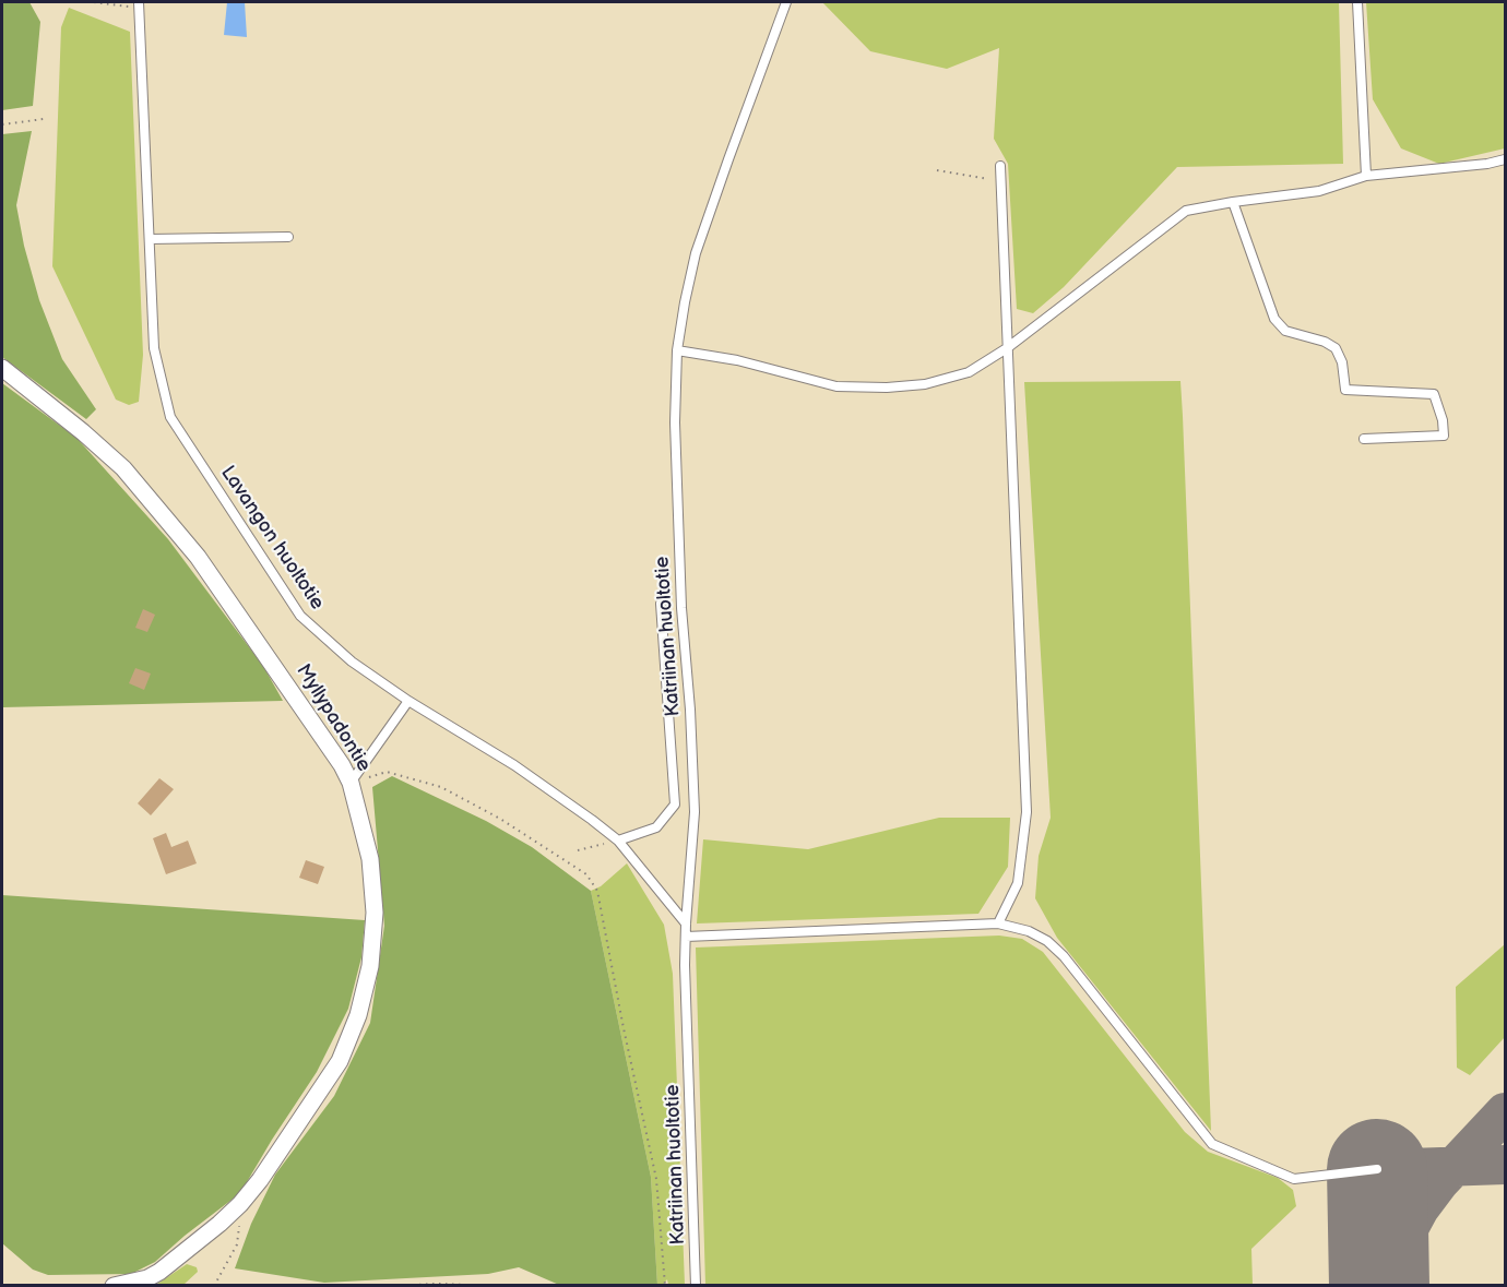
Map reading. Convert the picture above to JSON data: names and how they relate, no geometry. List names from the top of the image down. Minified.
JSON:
{"streets":{"street":["Myllypadontie"],"lane":["Lavangon huoltotie","Katriinan huoltotie"]},"crossings":[["Lavangon huoltotie","Katriinan huoltotie"]]}
